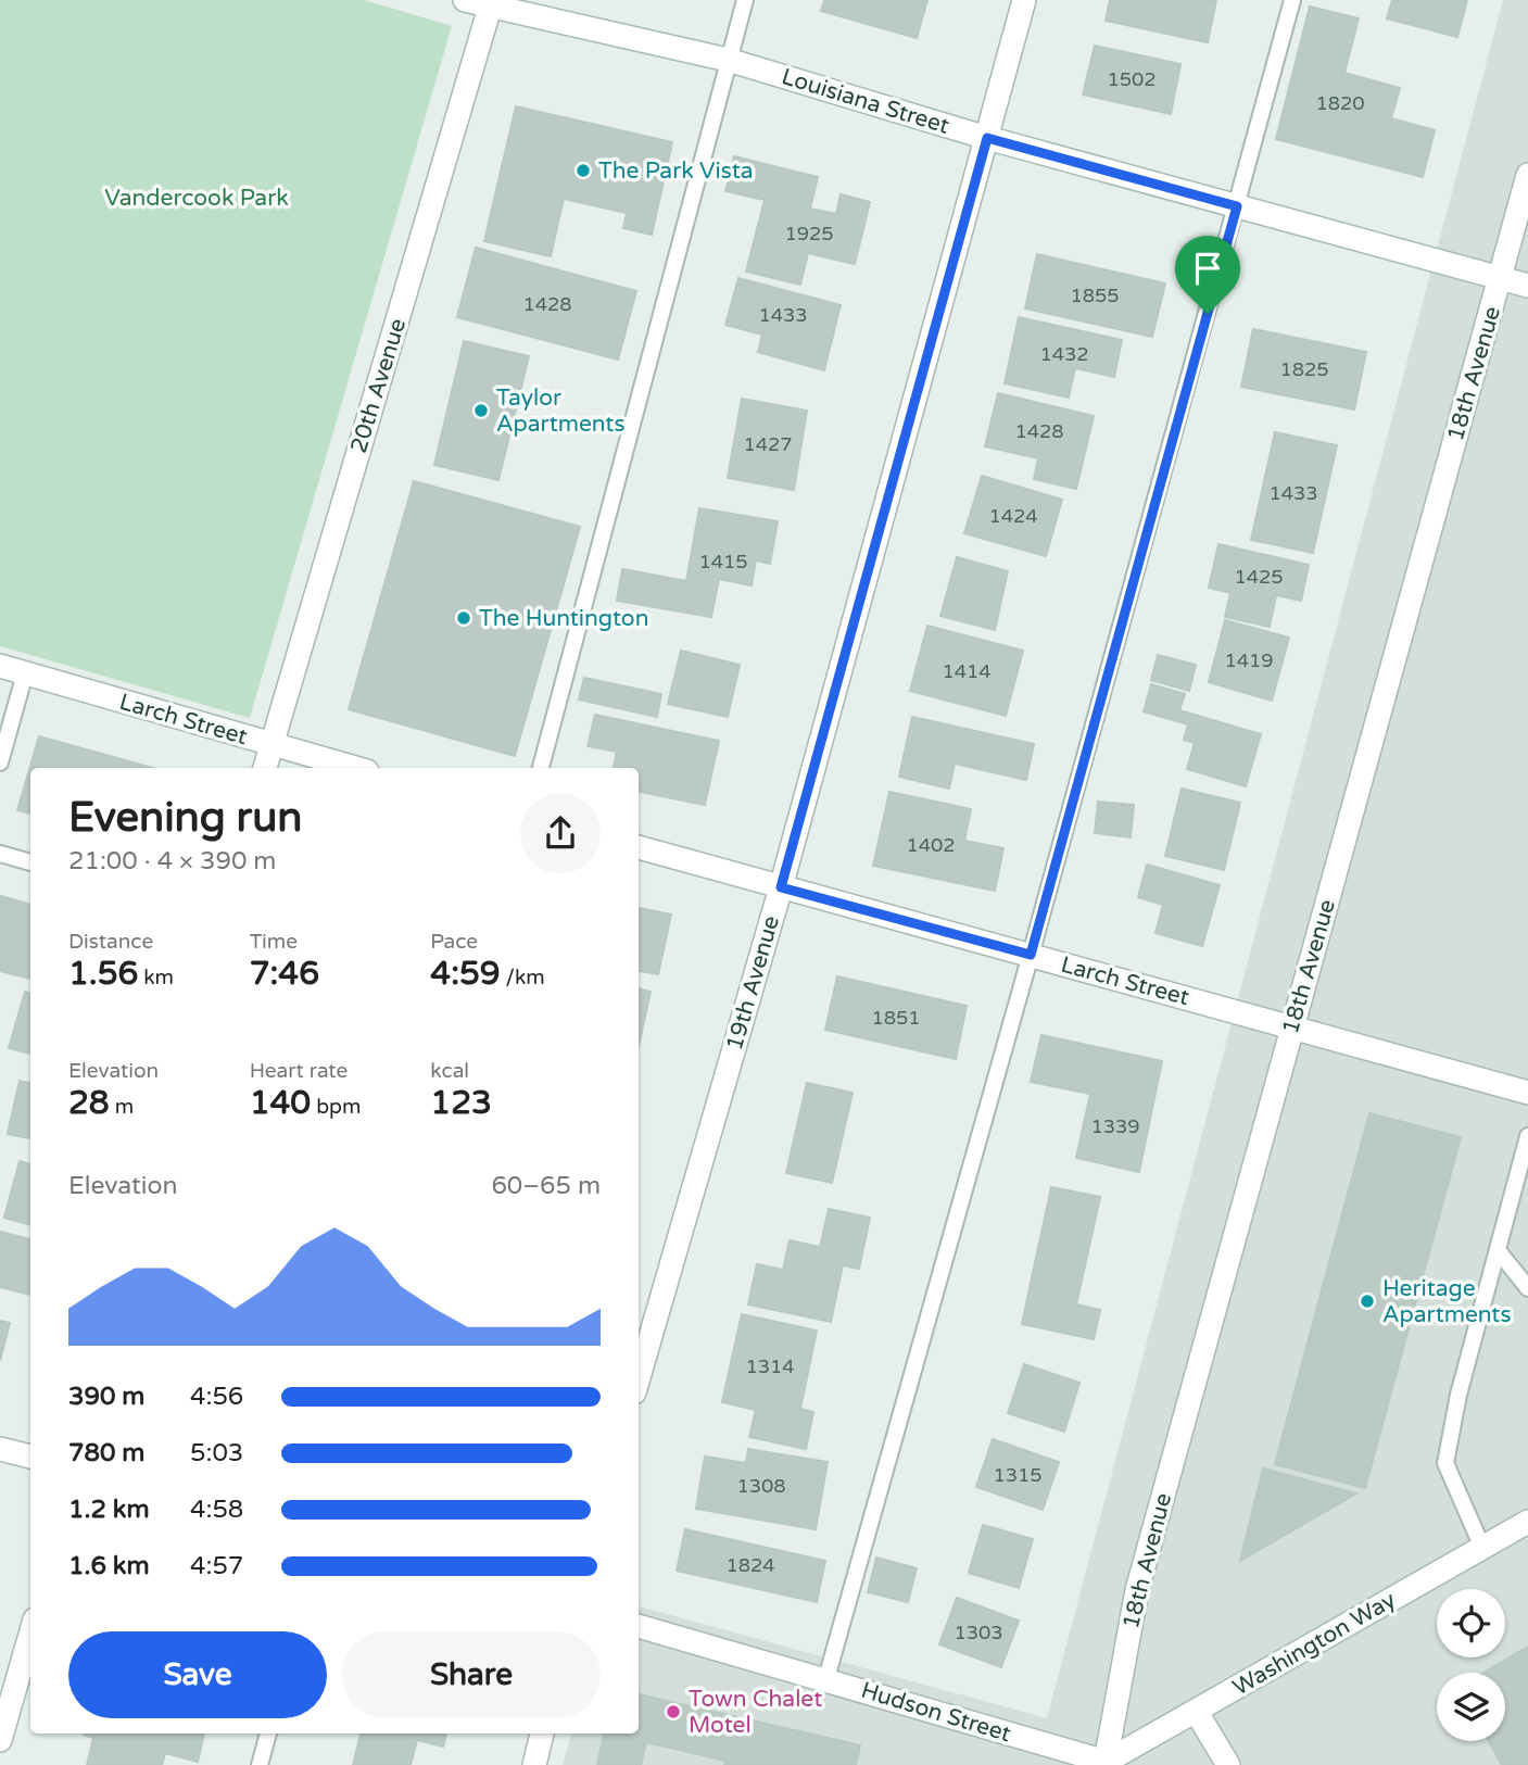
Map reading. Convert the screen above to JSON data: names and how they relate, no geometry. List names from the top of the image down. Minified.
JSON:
{"streets":{"street":["Louisiana Street","18th Avenue","20th Avenue","Larch Street","19th Avenue","Washington Way","Hudson Street"]},"crossings":[["Louisiana Street","18th Avenue"],["Louisiana Street","20th Avenue"],["Louisiana Street","19th Avenue"],["18th Avenue","Larch Street"],["18th Avenue","Washington Way"],["18th Avenue","Hudson Street"],["20th Avenue","Larch Street"],["Larch Street","19th Avenue"],["Washington Way","Hudson Street"]],"parks":["Vandercook Park"],"places":["The Park Vista","Taylor Apartments","The Huntington","Heritage Apartments","Town Chalet Motel"],"house_numbers":["1502","1820","1925","1855","1428","1433","1432","1825","1428","1427","1433","1424","1415","1425","1419","1414","1402","1851","1339","1314","1315","1308","1824","1303"],"page":{"heading":["Evening run","21:00 · 4 × 390 m"],"stats":[["Distance","1.56 km"],["Time","7:46"],["Pace","4:59 /km"],["Elevation","28 m"],["Heart rate","140 bpm"],["kcal","123"]],"chart":["Elevation","60–65 m"],"list":[{"name":"390 m","note":"4:56"},{"name":"780 m","note":"5:03"},{"name":"1.2 km","note":"4:58"},{"name":"1.6 km","note":"4:57"}],"buttons":["Save","Share"]}}
